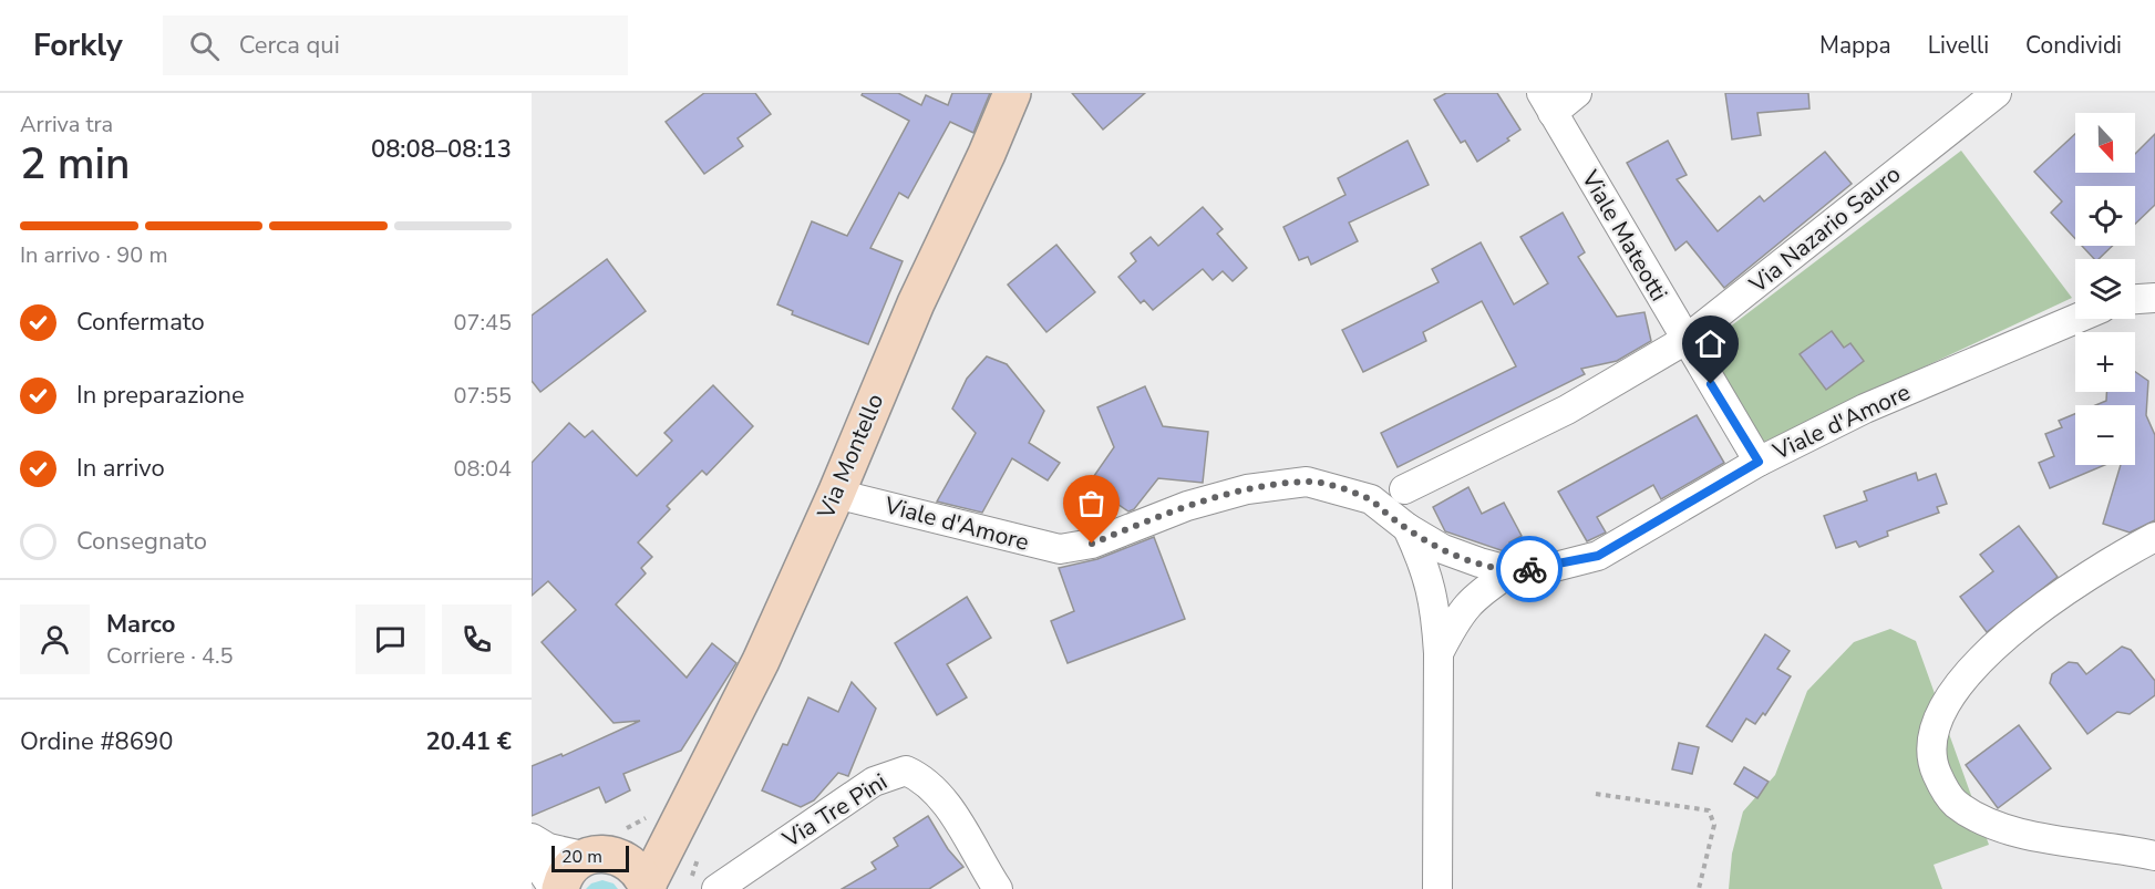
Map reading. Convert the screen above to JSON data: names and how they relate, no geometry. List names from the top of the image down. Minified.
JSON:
{"streets":{"street":["Via Nazario Sauro","Viale Mateotti","Viale d'Amore","Via Montello","Via Tre Pini"]},"crossings":[["Via Nazario Sauro","Viale Mateotti"],["Viale Mateotti","Viale d'Amore"],["Viale d'Amore","Via Montello"]],"scale_bar":"20 m","north":"bottom","page":{"header":"Forkly","search":"Cerca qui","nav":["Mappa","Livelli","Condividi"],"heading":["2 min","Arriva tra","08:08–08:13"],"panel":["Marco","Corriere · 4.5","Ordine #8690","20.41 €"],"map_buttons":["+","−"],"bar":"In arrivo · 90 m","list":[["Confermato","07:45"],["In preparazione","07:55"],["In arrivo","08:04"],"Consegnato"],"scale":"20 m"}}
